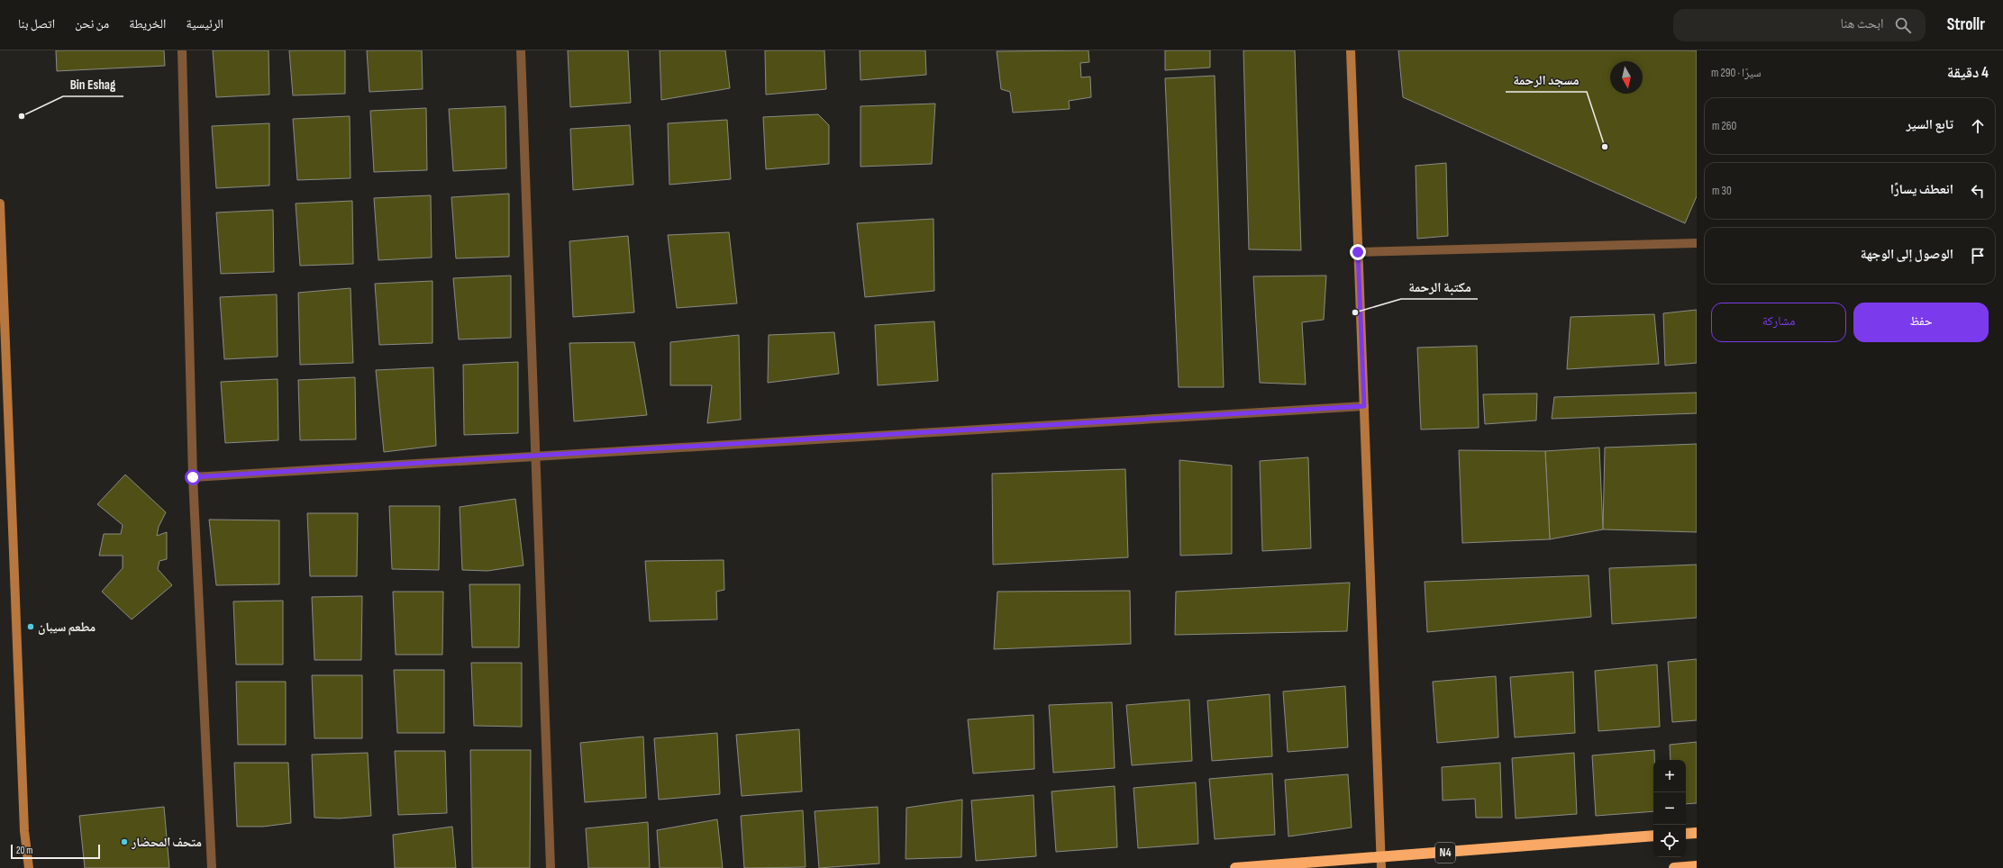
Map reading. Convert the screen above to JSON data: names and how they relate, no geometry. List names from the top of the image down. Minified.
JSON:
{"streets":{"highway":["N4"]},"places":["Bin Eshag","مسجد الرحمة","مكتبة الرحمة","مطعم سيبان","متحف المحضار"],"scale_bar":"20 m","north":"bottom","page":{"header":"Strollr","search":"ابحث هنا","nav":["الرئيسية","الخريطة","من نحن","اتصل بنا"],"heading":["4 دقيقة","سيرًا · 290 m"],"list":[["تابع السير","260 m"],["انعطف يسارًا","30 m"],"الوصول إلى الوجهة"],"buttons":["حفظ","مشاركة"],"map_buttons":["+","−"],"scale":"20 m"}}
